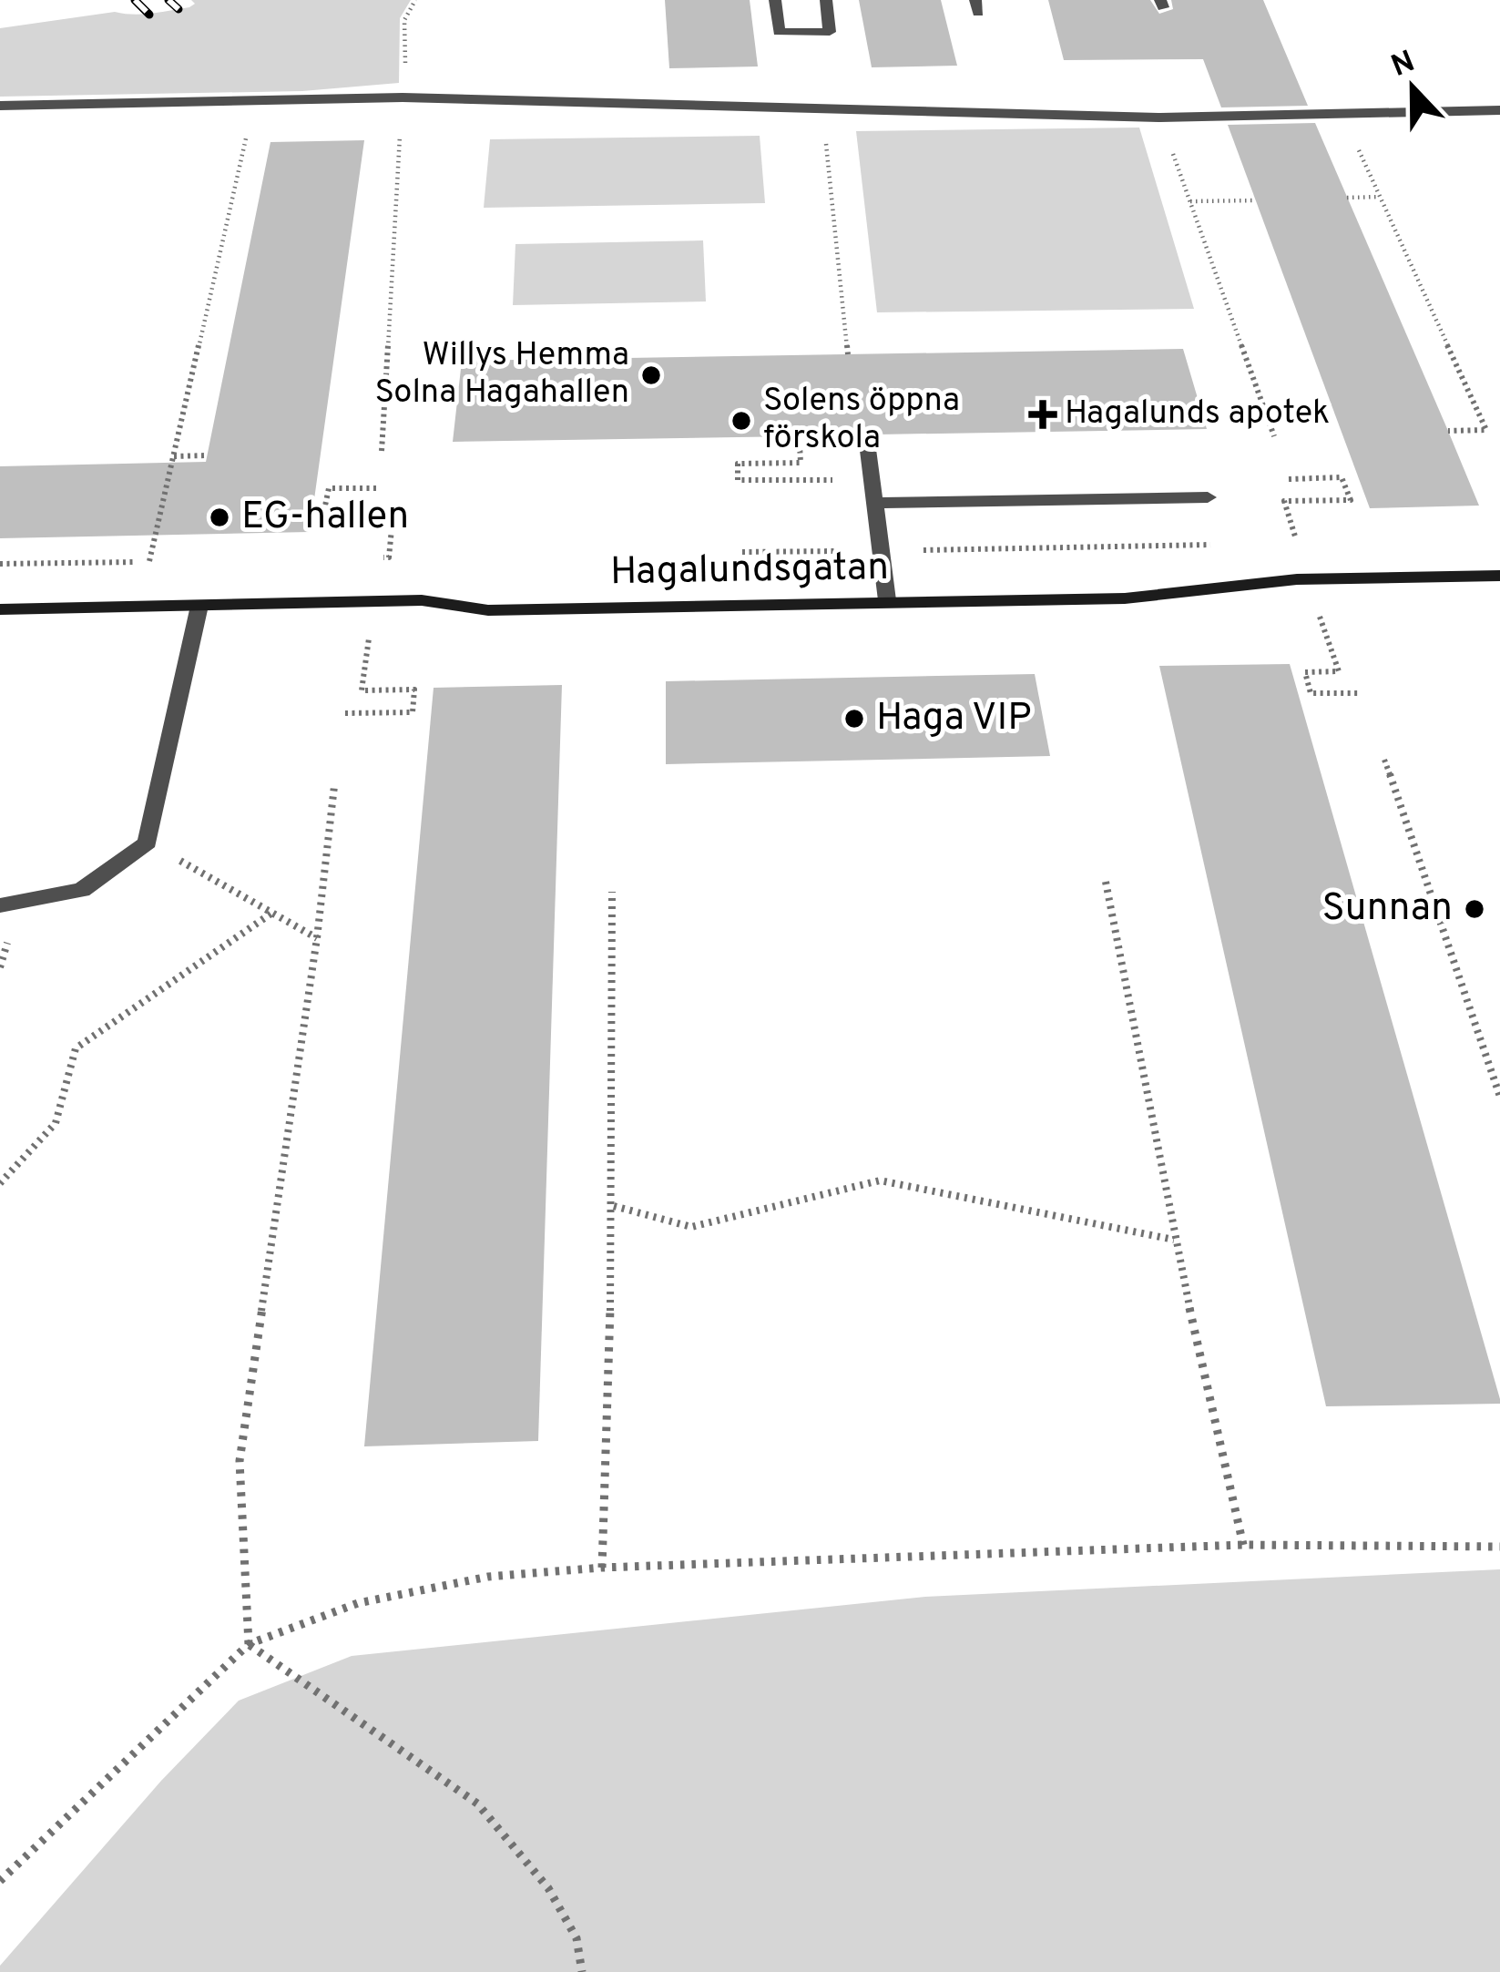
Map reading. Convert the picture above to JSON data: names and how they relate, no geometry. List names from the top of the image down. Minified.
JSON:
{"streets":{"street":["Hagalundsgatan"]},"places":{"other":["Willys Hemma Solna Hagahallen","Solens öppna förskola","EG-hallen","Haga VIP","Sunnan"],"health":["Hagalunds apotek"]},"north":"top"}
